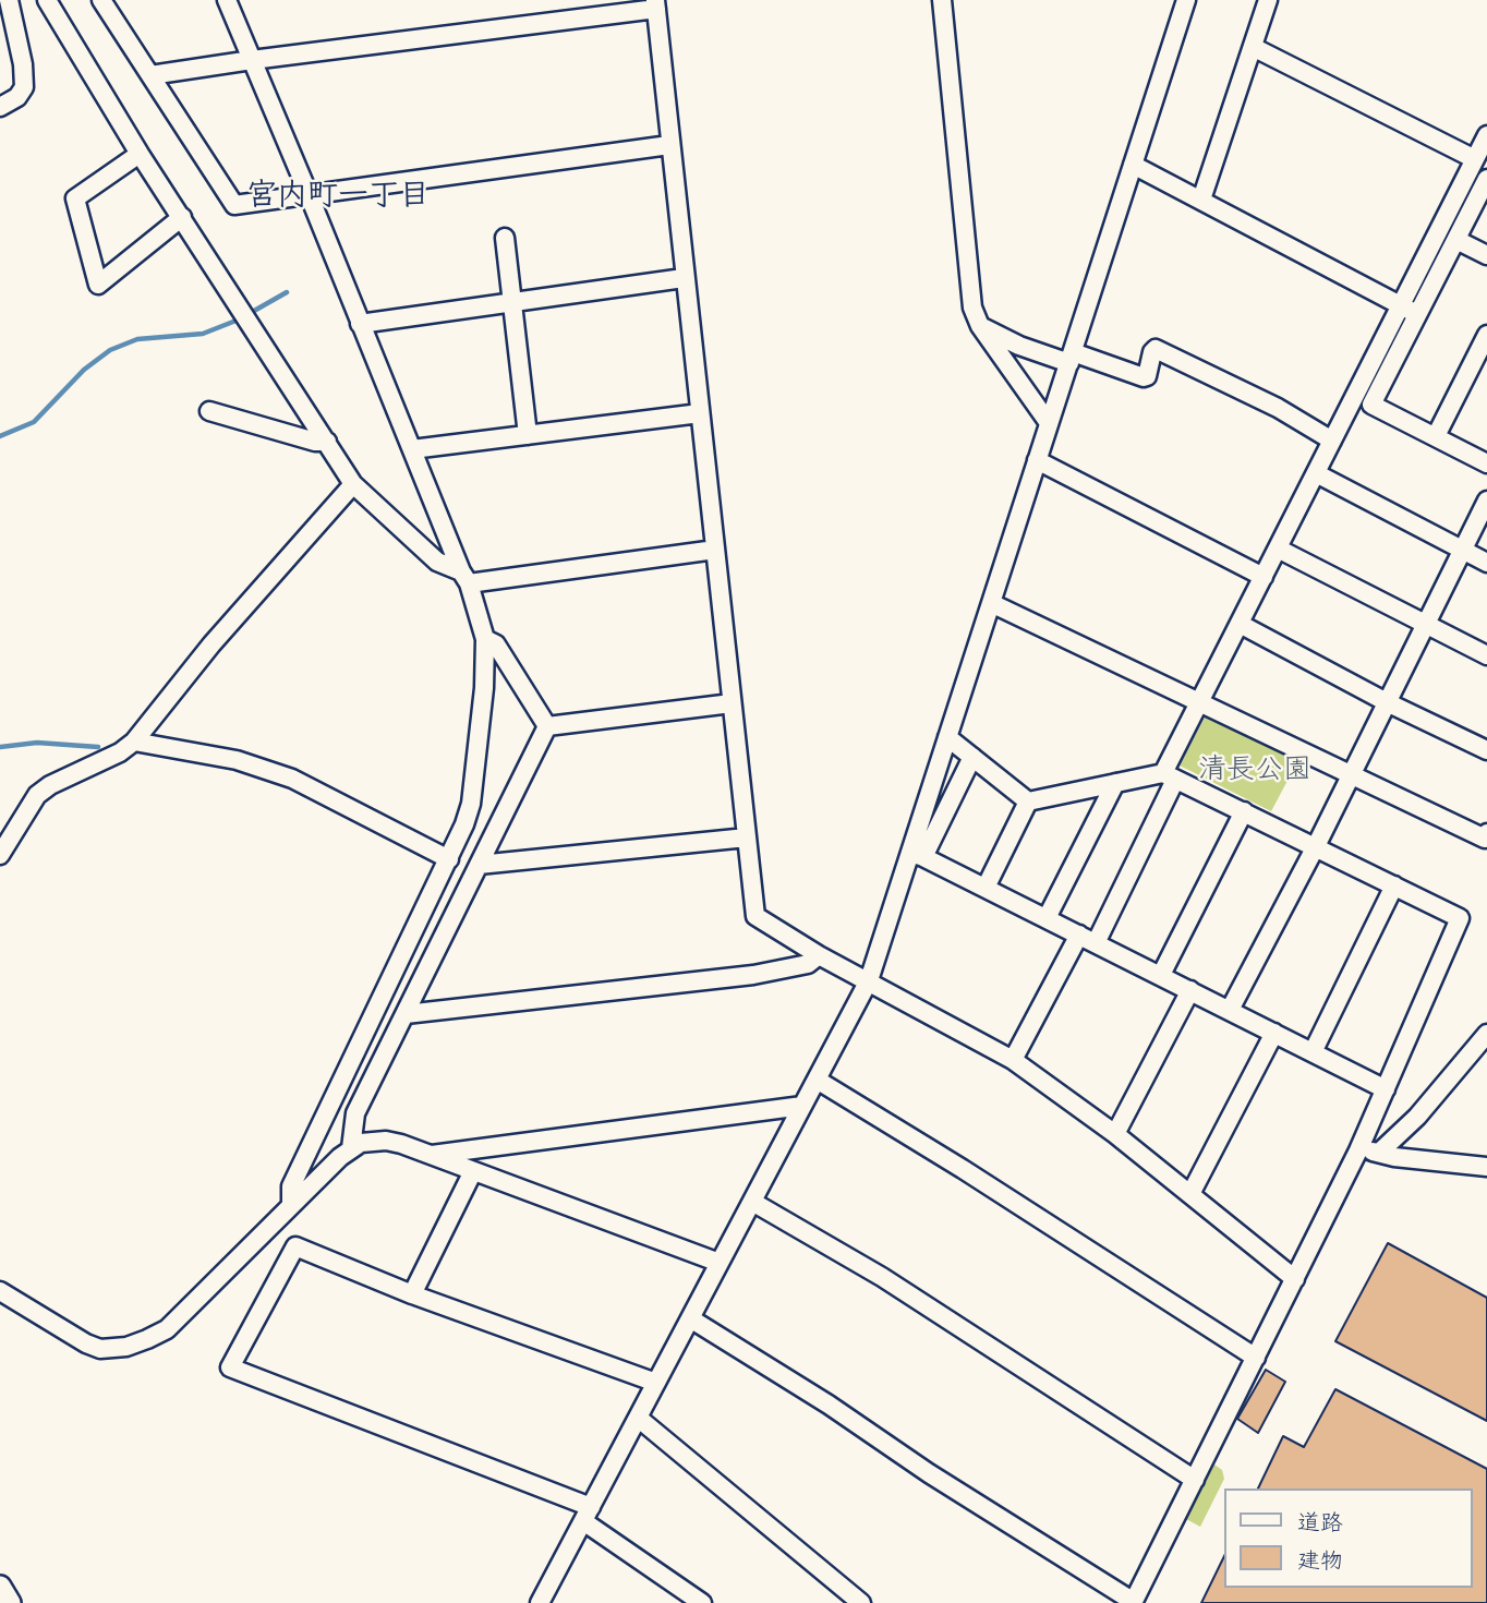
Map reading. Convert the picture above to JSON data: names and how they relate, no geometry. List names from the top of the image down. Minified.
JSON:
{"districts":["宮内町一丁目"],"parks":["清長公園"],"legend":["道路","建物"]}
